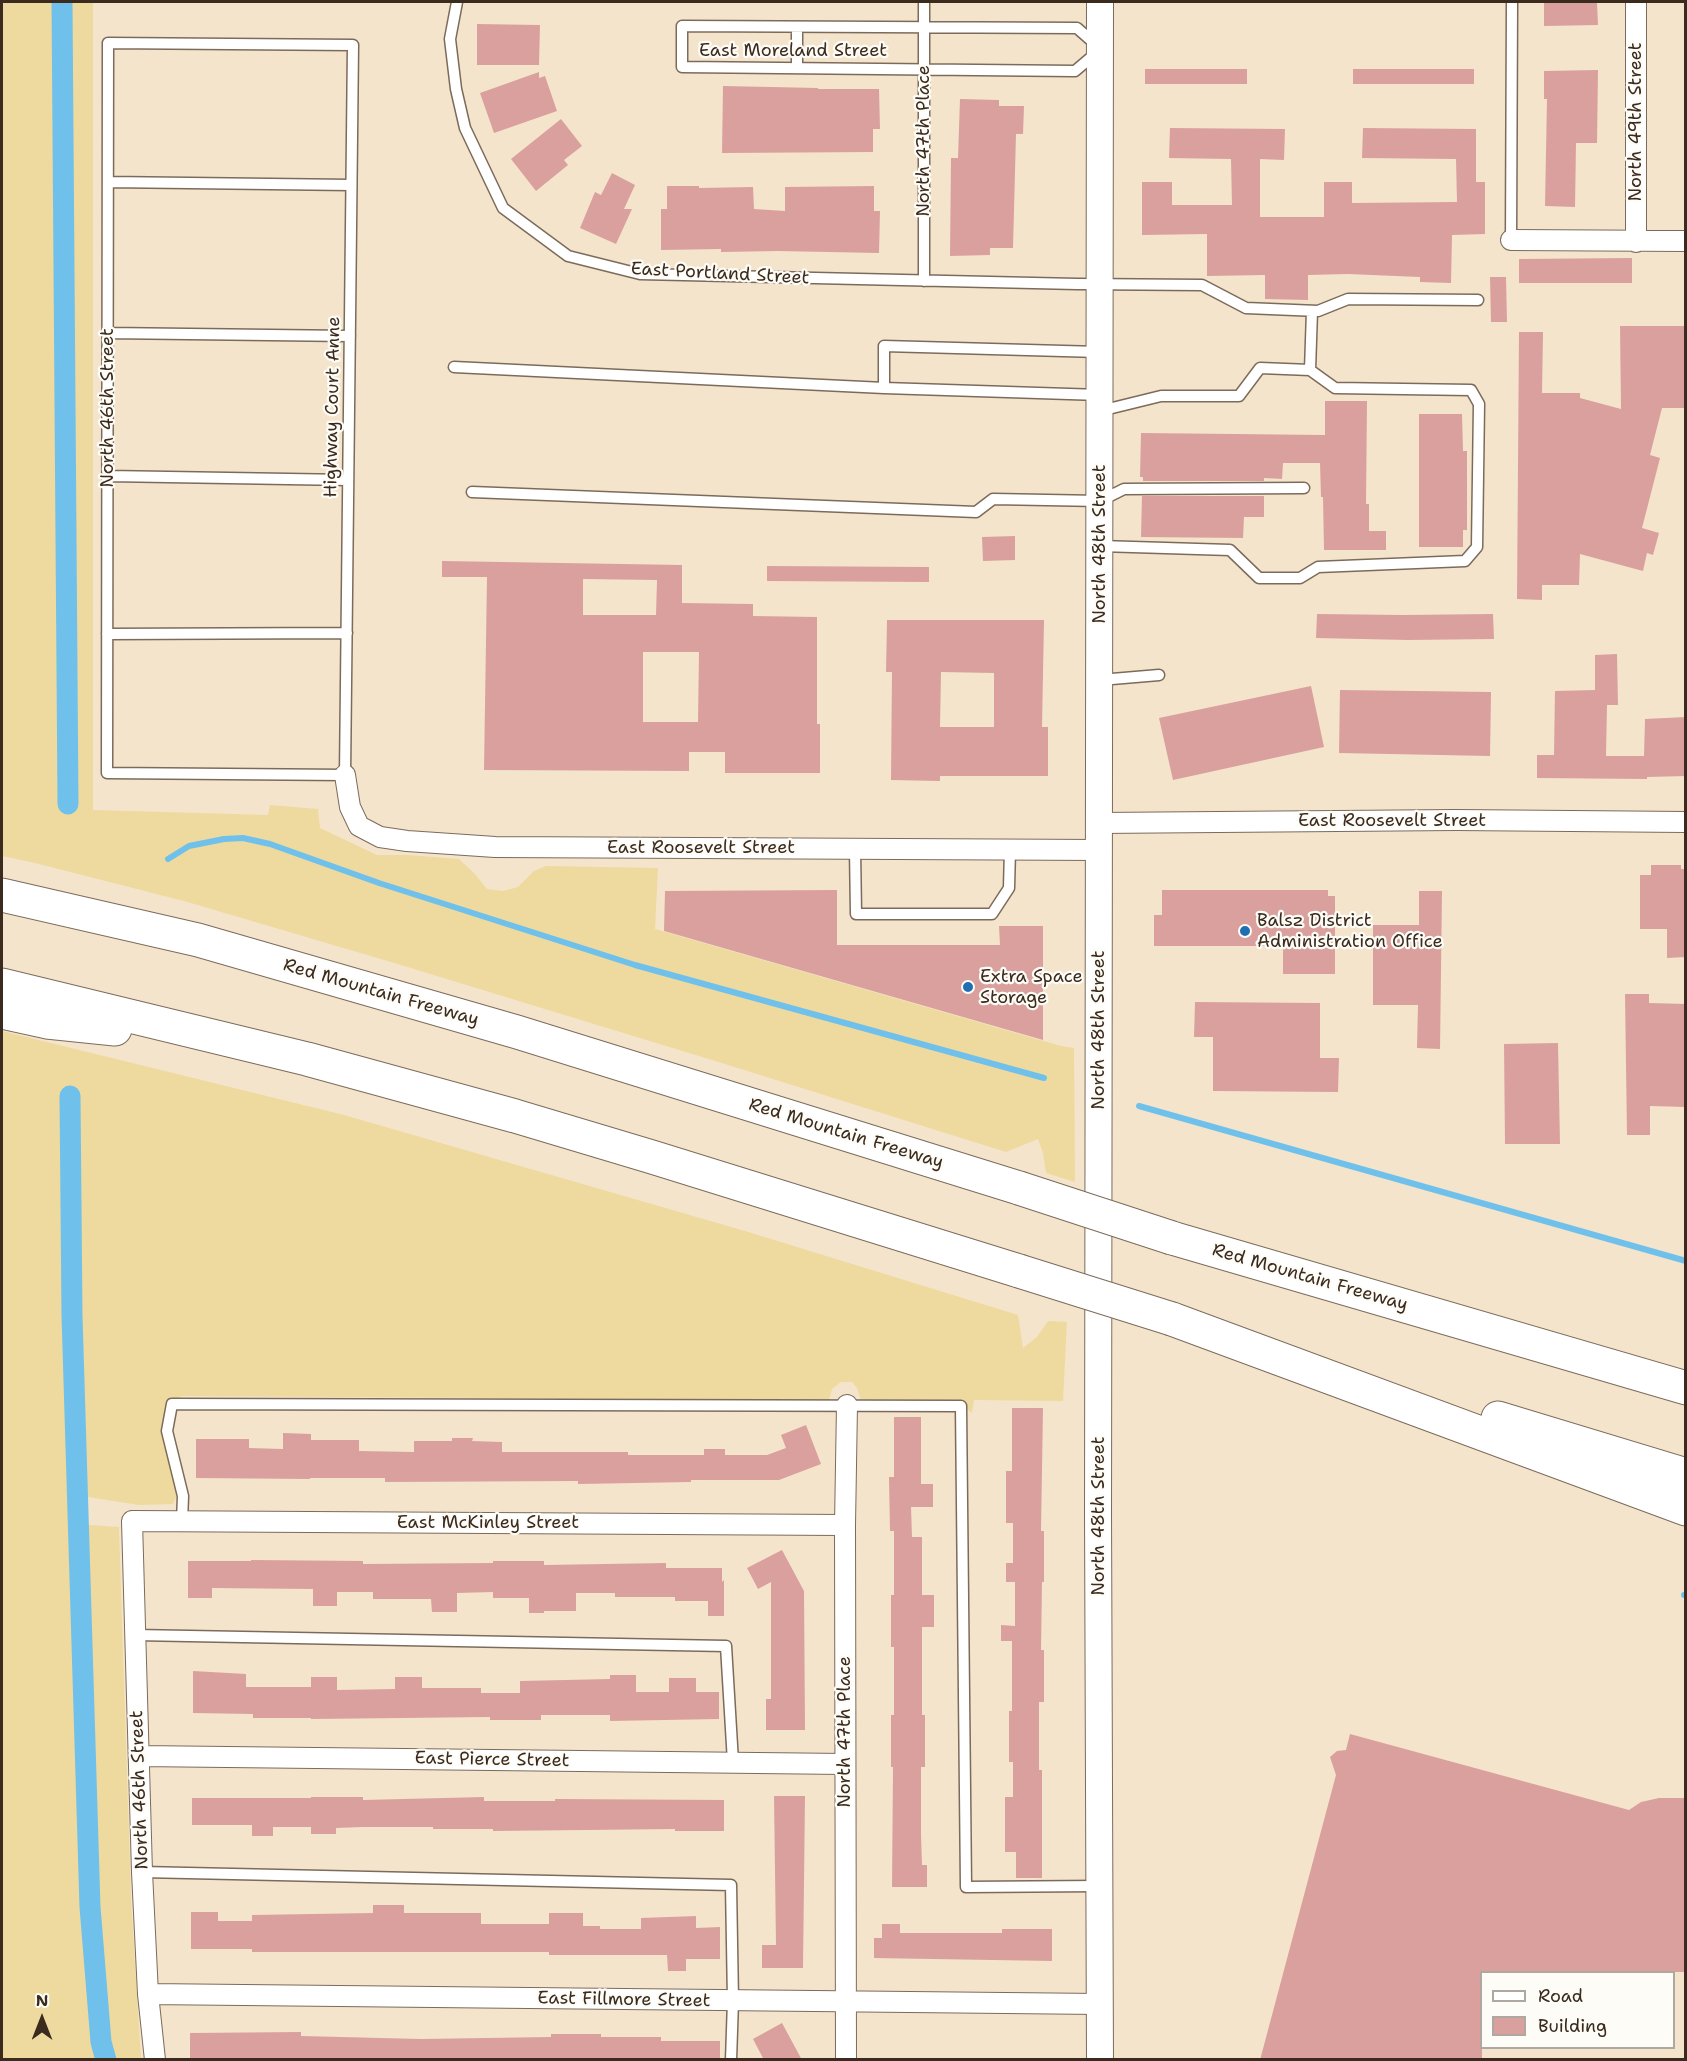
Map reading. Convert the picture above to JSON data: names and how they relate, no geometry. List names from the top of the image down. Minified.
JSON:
{"streets":{"highway":["Red Mountain Freeway"],"street":["North 49th Street","North 47th Place","North 46th Street","North 48th Street","East Roosevelt Street","East McKinley Street","East Pierce Street","East Fillmore Street"],"lane":["East Moreland Street","East Portland Street","Highway Court Anne"]},"crossings":[["East Moreland Street","North 47th Place"],["East Moreland Street","North 48th Street"],["North 47th Place","East Portland Street"],["North 47th Place","East McKinley Street"],["North 47th Place","East Pierce Street"],["North 47th Place","East Fillmore Street"],["East Portland Street","North 48th Street"],["Highway Court Anne","North 46th Street"],["Highway Court Anne","East Roosevelt Street"],["North 46th Street","East Roosevelt Street"],["North 46th Street","East McKinley Street"],["North 46th Street","East Pierce Street"],["North 46th Street","East Fillmore Street"],["North 48th Street","East Roosevelt Street"],["North 48th Street","East Fillmore Street"]],"places":["Balsz District Administration Office","Extra Space Storage"],"legend":["Road","Building"],"north":"top"}
